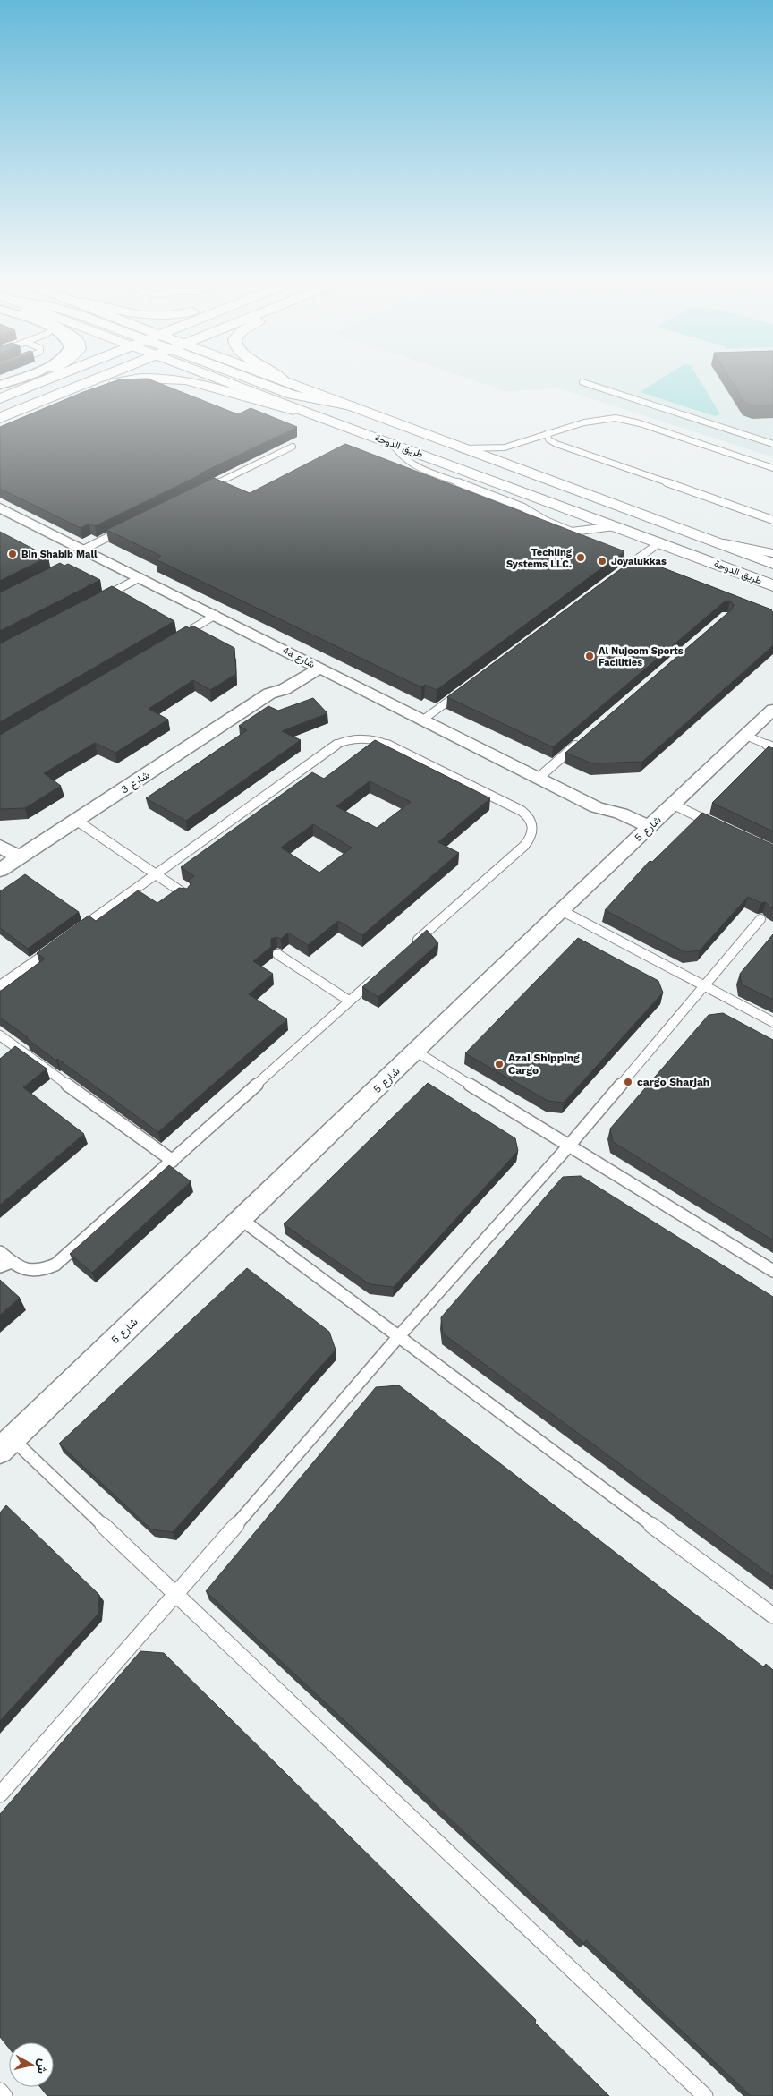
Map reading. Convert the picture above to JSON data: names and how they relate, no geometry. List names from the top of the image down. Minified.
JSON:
{"streets":{"main road":["طريق الدوحة"],"street":["4a شارع","شارع 3","شارع 5"]},"crossings":[["4a شارع","شارع 3"],["4a شارع","شارع 5"]],"places":["Bin Shabib Mall","Techling Systems LLC.","Joyalukkas","Al Nujoom Sports Facilities","Azal Shipping Cargo","cargo Sharjah"],"north":"right"}
